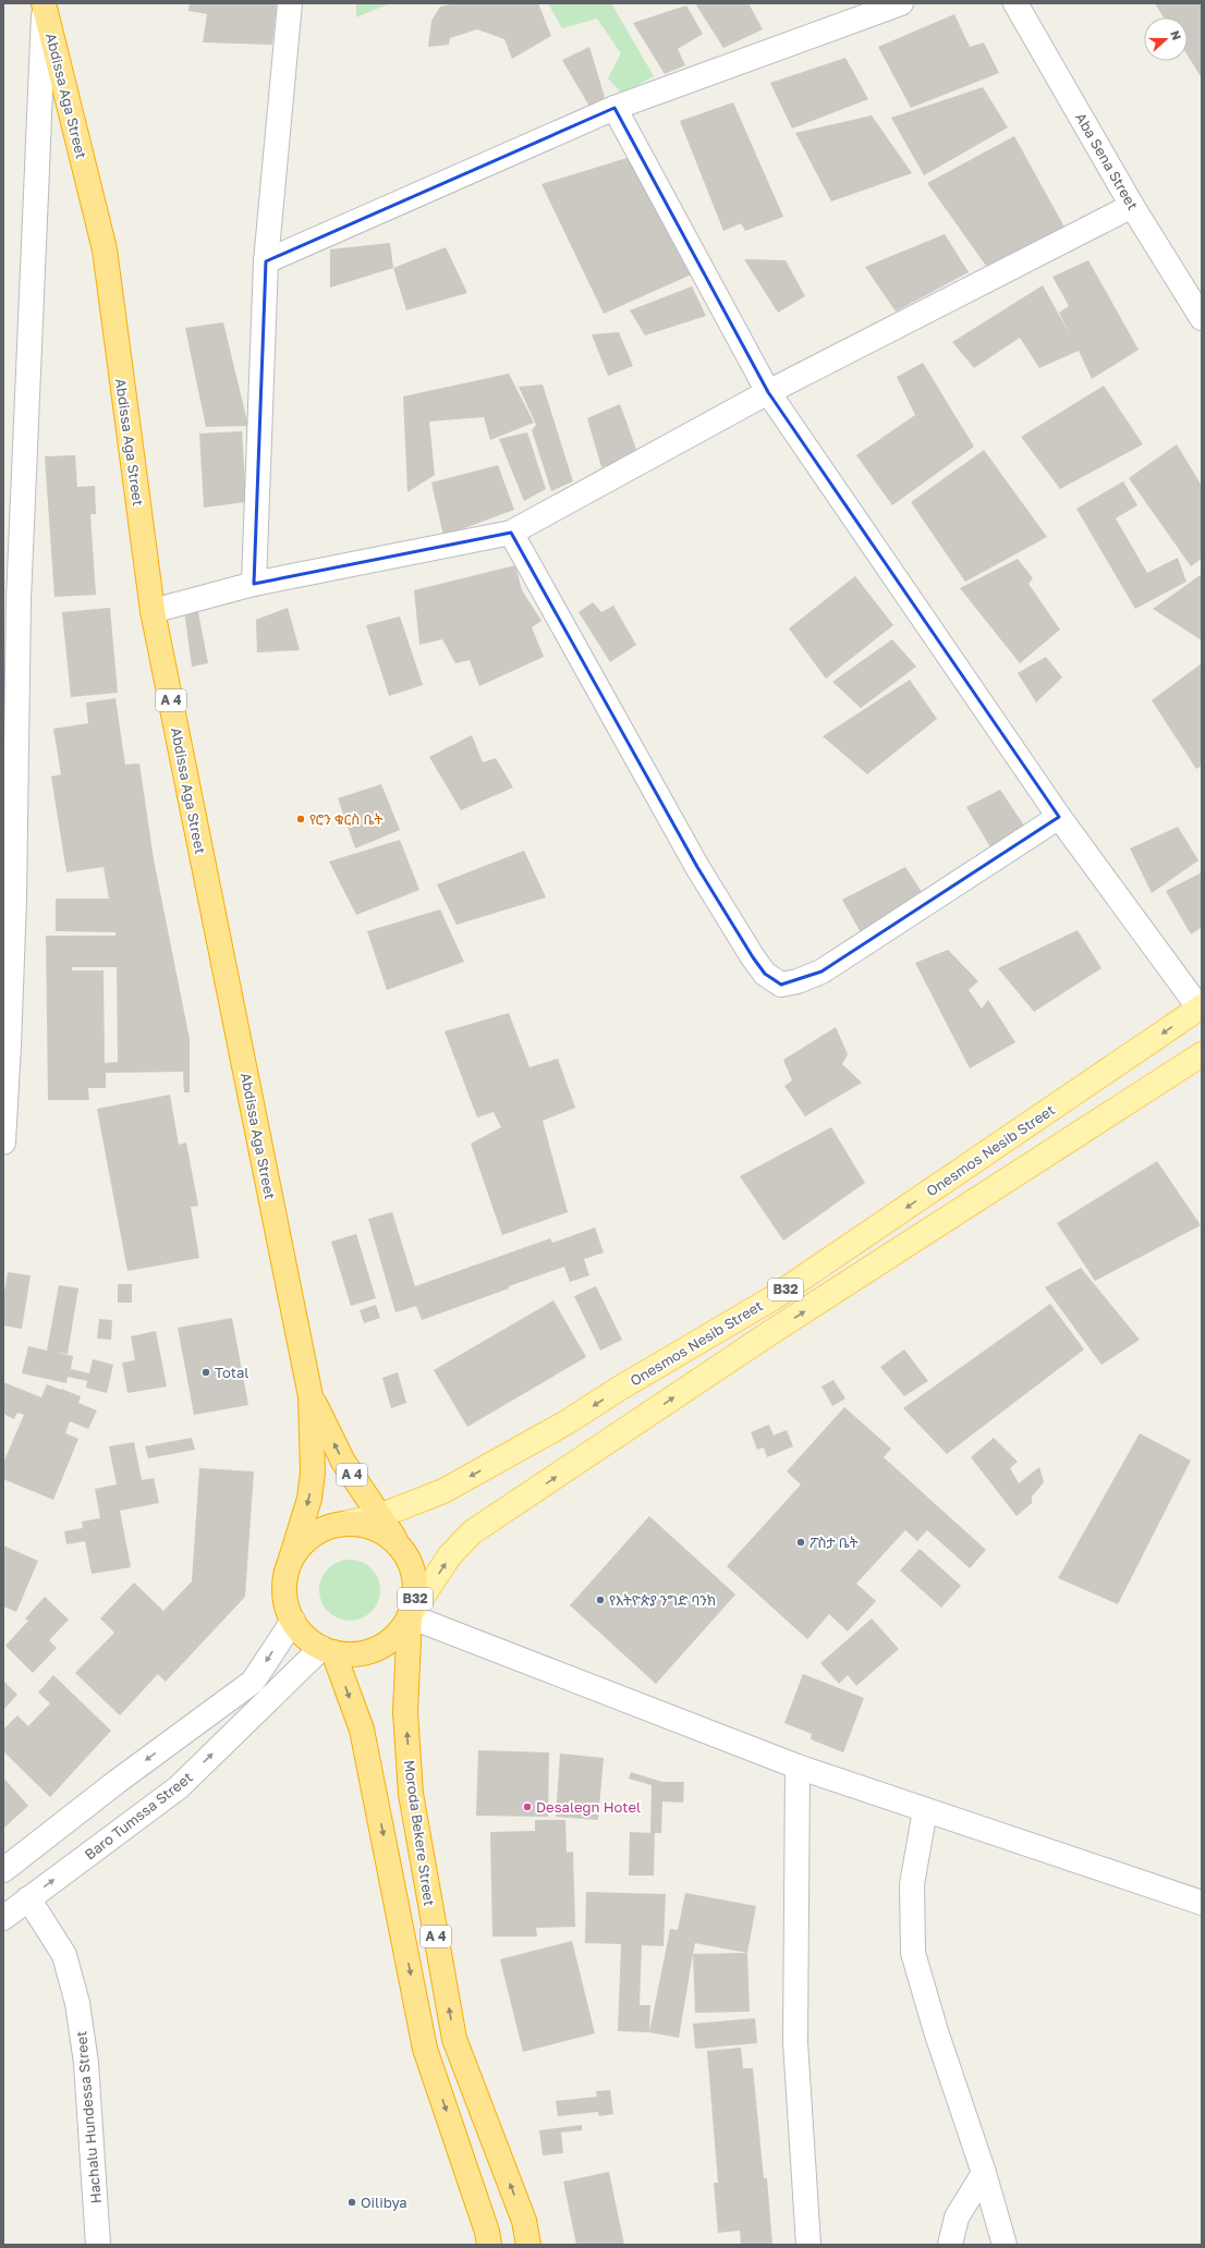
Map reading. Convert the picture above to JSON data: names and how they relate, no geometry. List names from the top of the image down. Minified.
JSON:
{"streets":{"highway":["Abdissa Aga Street","A 4","B32","Moroda Bekere Street"],"main road":["Onesmos Nesib Street"],"street":["Aba Sena Street","Baro Tumssa Street","Hachalu Hundessa Street"]},"crossings":[["Abdissa Aga Street","A 4"],["A 4","Onesmos Nesib Street"],["A 4","B32"],["A 4","Baro Tumssa Street"],["A 4","Moroda Bekere Street"],["Onesmos Nesib Street","B32"],["Onesmos Nesib Street","Baro Tumssa Street"],["Onesmos Nesib Street","Moroda Bekere Street"],["B32","Baro Tumssa Street"],["B32","Moroda Bekere Street"],["Baro Tumssa Street","Moroda Bekere Street"],["Baro Tumssa Street","Hachalu Hundessa Street"]],"places":["የሮን ቁርስ ቤት","Total","ፖስታ ቤት","የእትዮጵያ ንግድ ባንክ","Desalegn Hotel","Oilibya"],"north":"right"}
